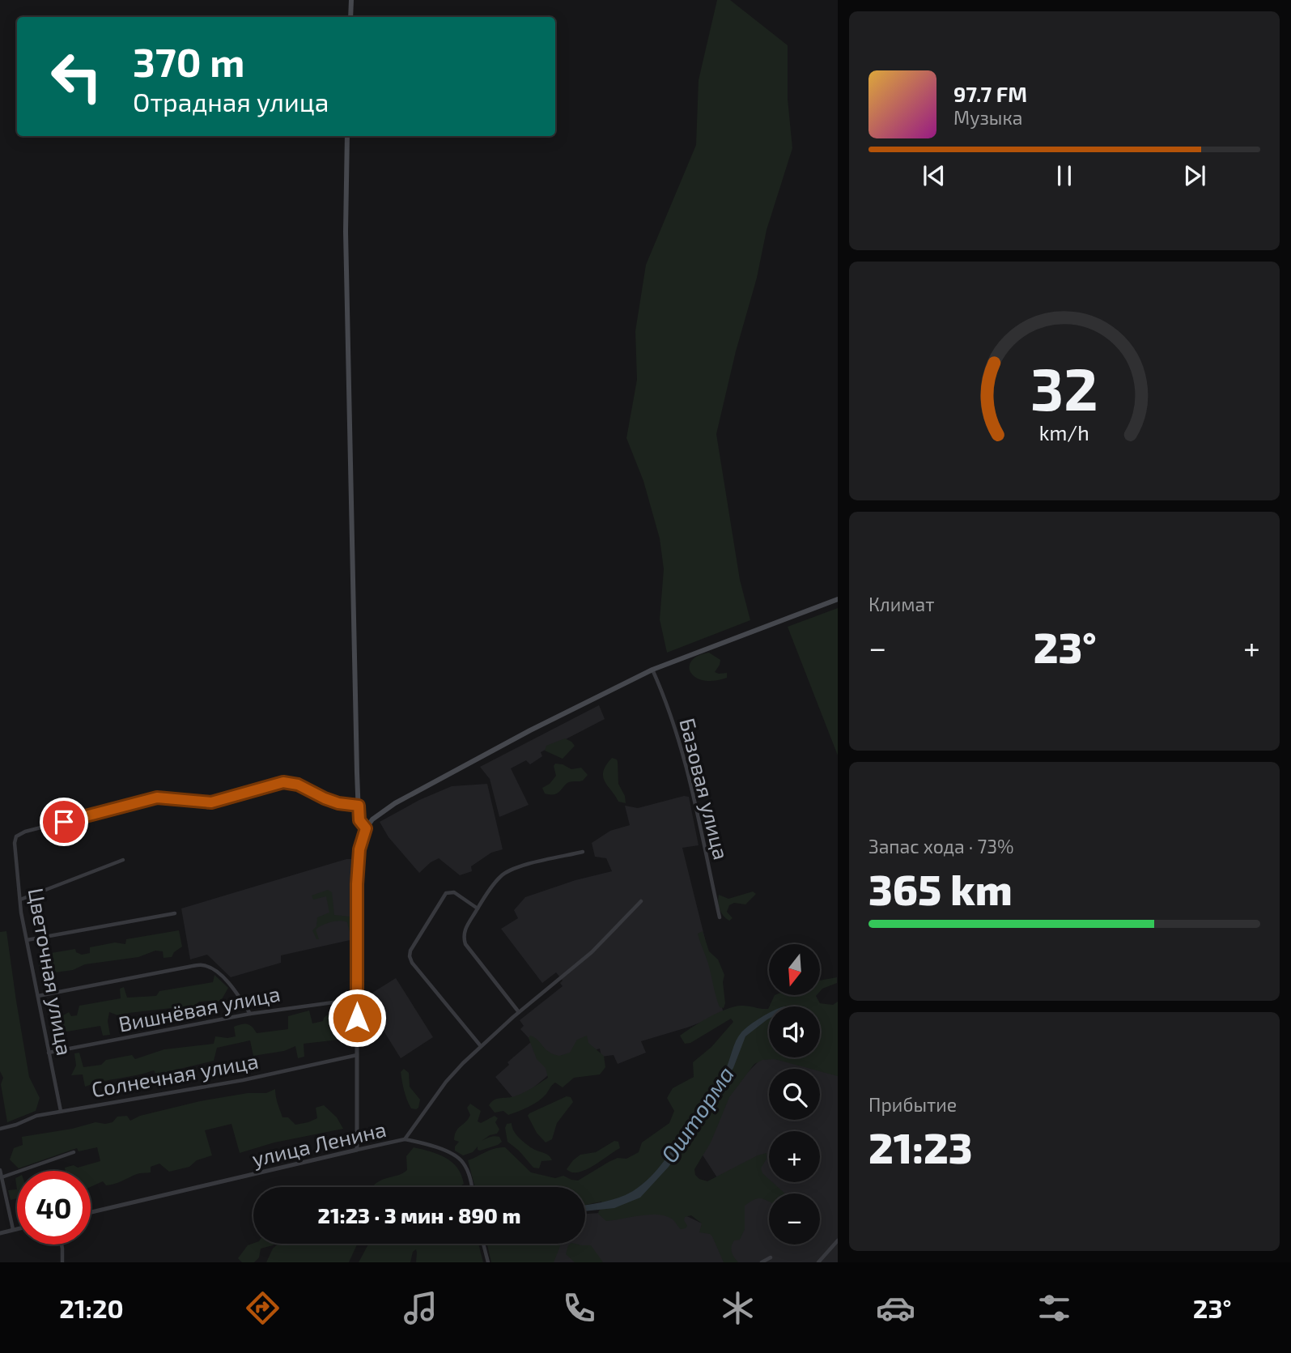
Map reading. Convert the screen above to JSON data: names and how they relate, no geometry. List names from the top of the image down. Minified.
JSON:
{"streets":{"street":["Базовая улица","Цветочная улица","Вишнёвая улица","Солнечная улица","улица Ленина"]},"crossings":[["Цветочная улица","Вишнёвая улица"],["Цветочная улица","Солнечная улица"]],"water":["Ошторма"],"north":"bottom","page":{"turn":["370 m","Отрадная улица"],"song":["97.7 FM","Музыка"],"tile":["Климат",["Запас хода · 73%","365 km"],["Прибытие","21:23"]],"heat":["−","23°","+"],"map_buttons":["+","−"],"limit":"40","trip":"21:23 · 3 мин · 890 m","tabs":["21:20","23°"],"gauge":["32","km/h"]}}
